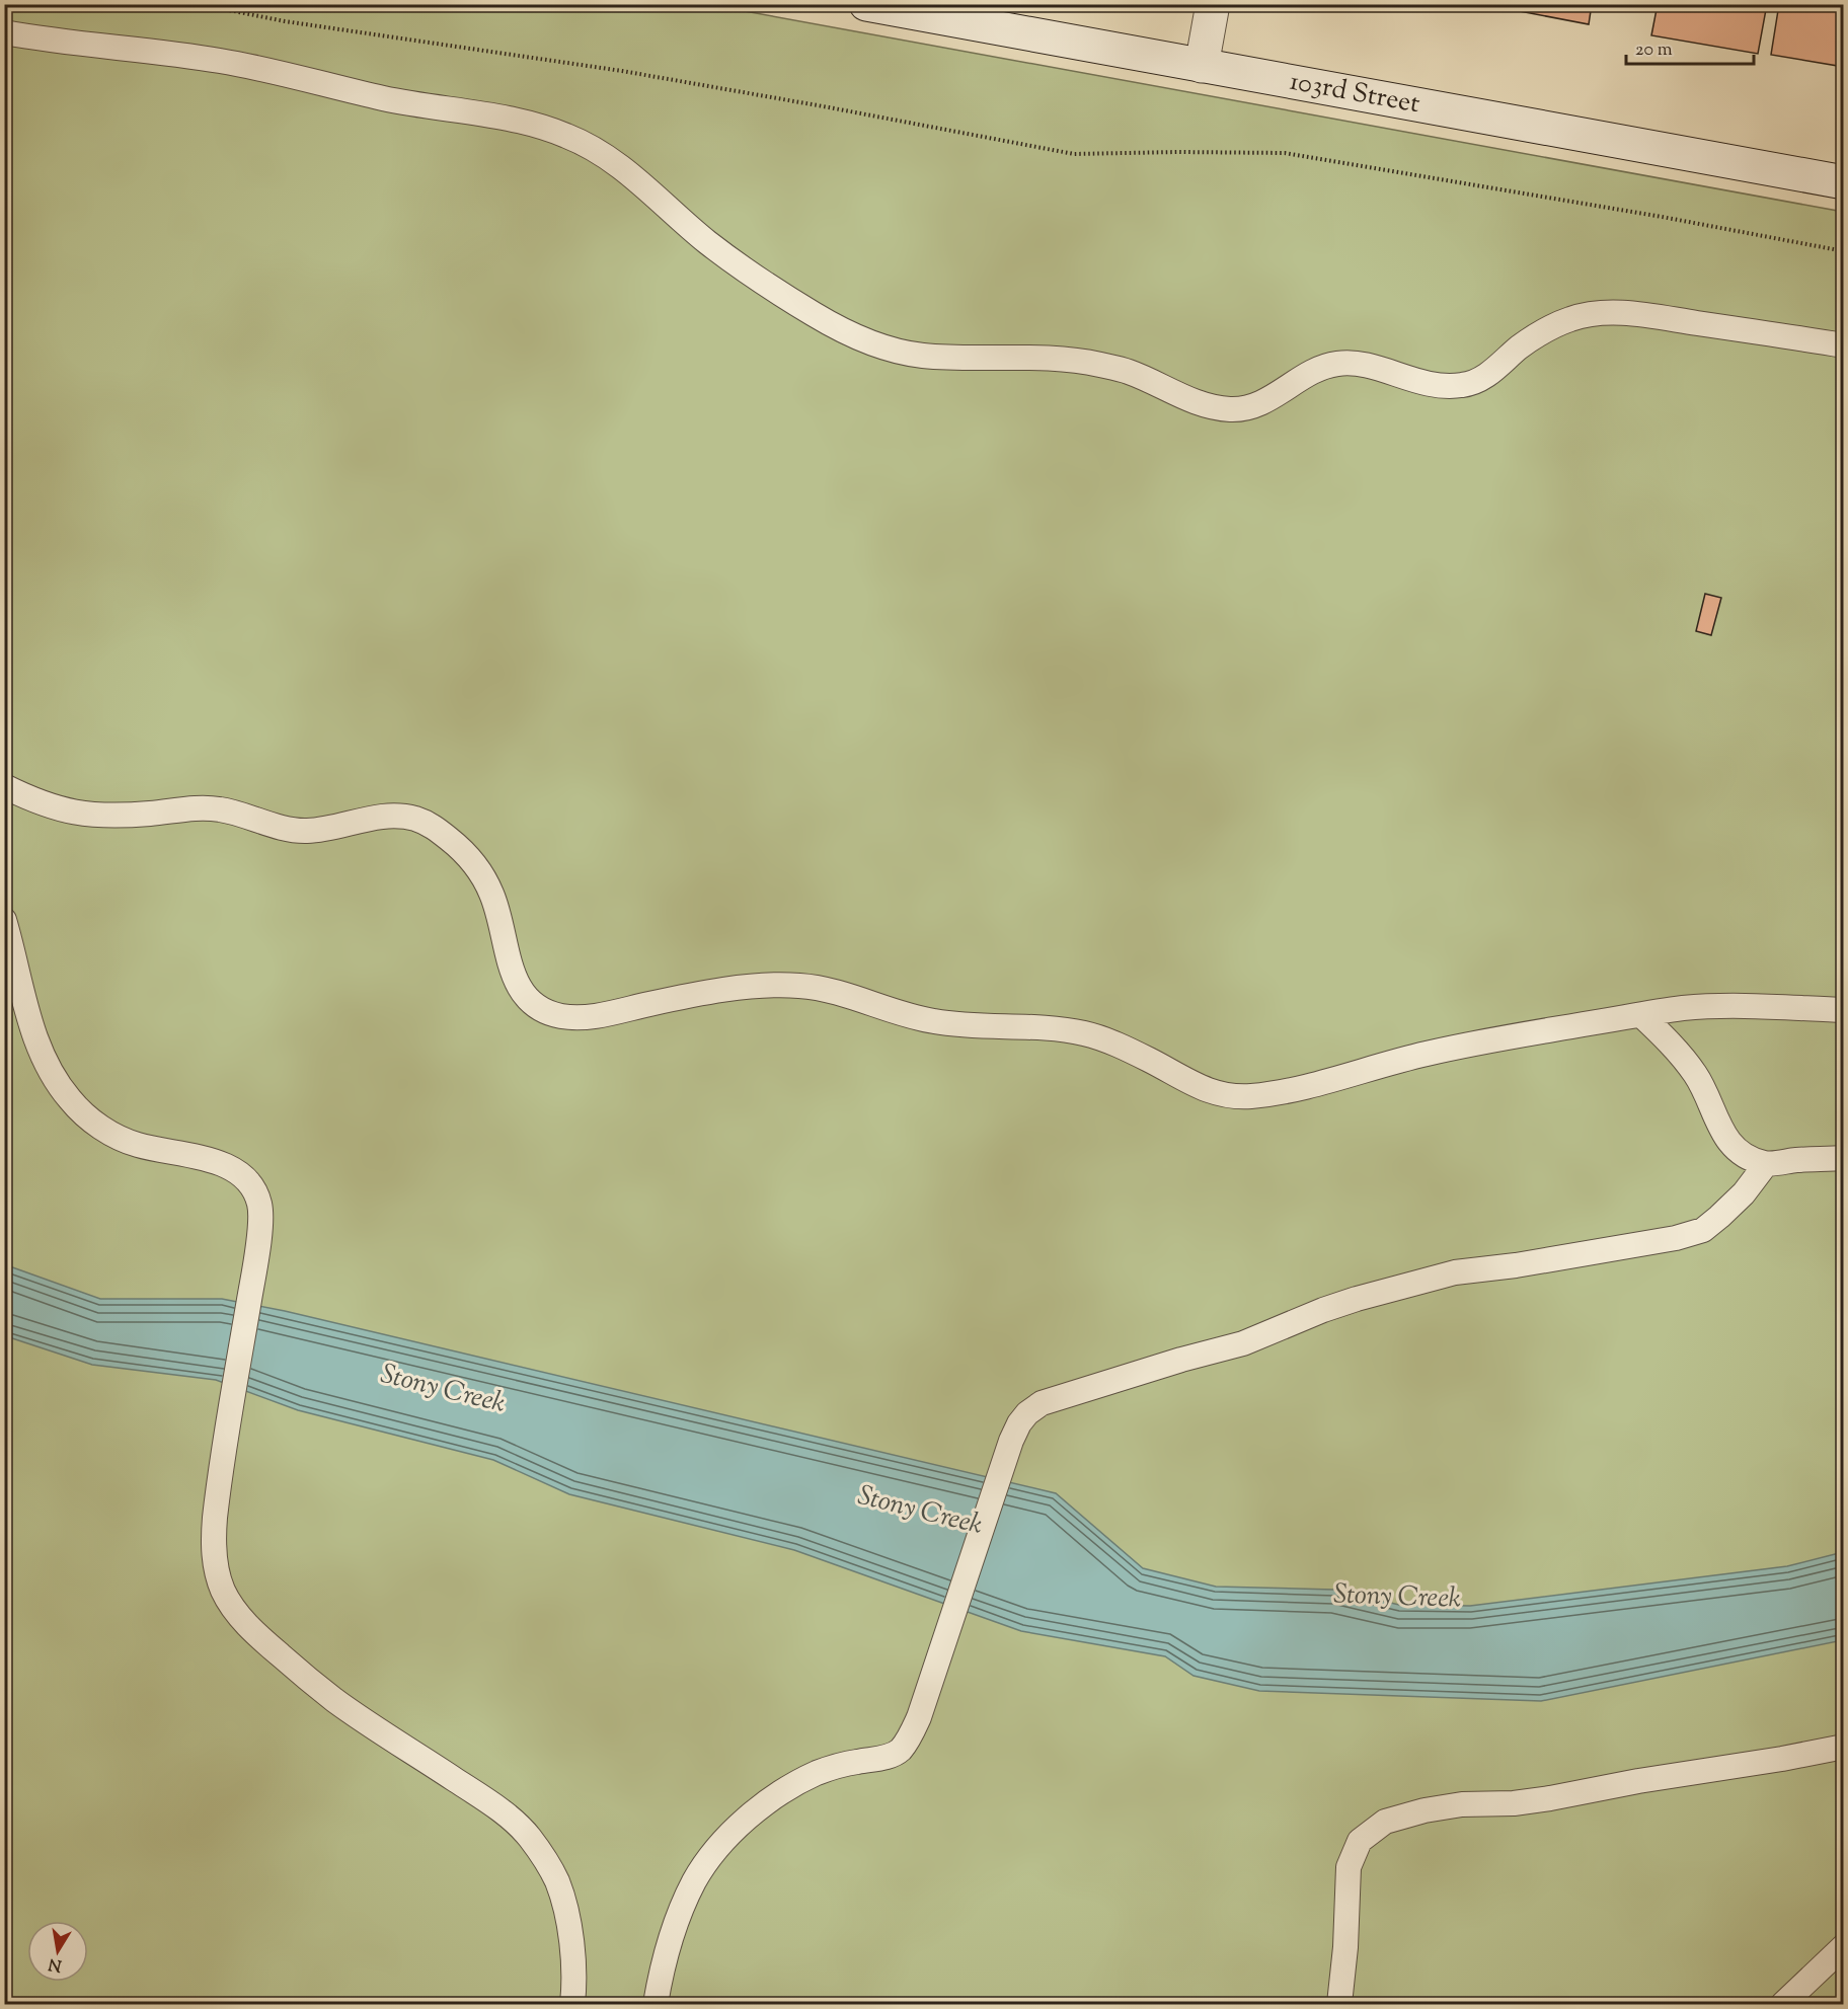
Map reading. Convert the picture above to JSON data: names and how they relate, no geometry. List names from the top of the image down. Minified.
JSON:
{"streets":{"street":["103rd Street"]},"water":["Stony Creek"],"scale_bar":"20 m","north":"bottom"}
